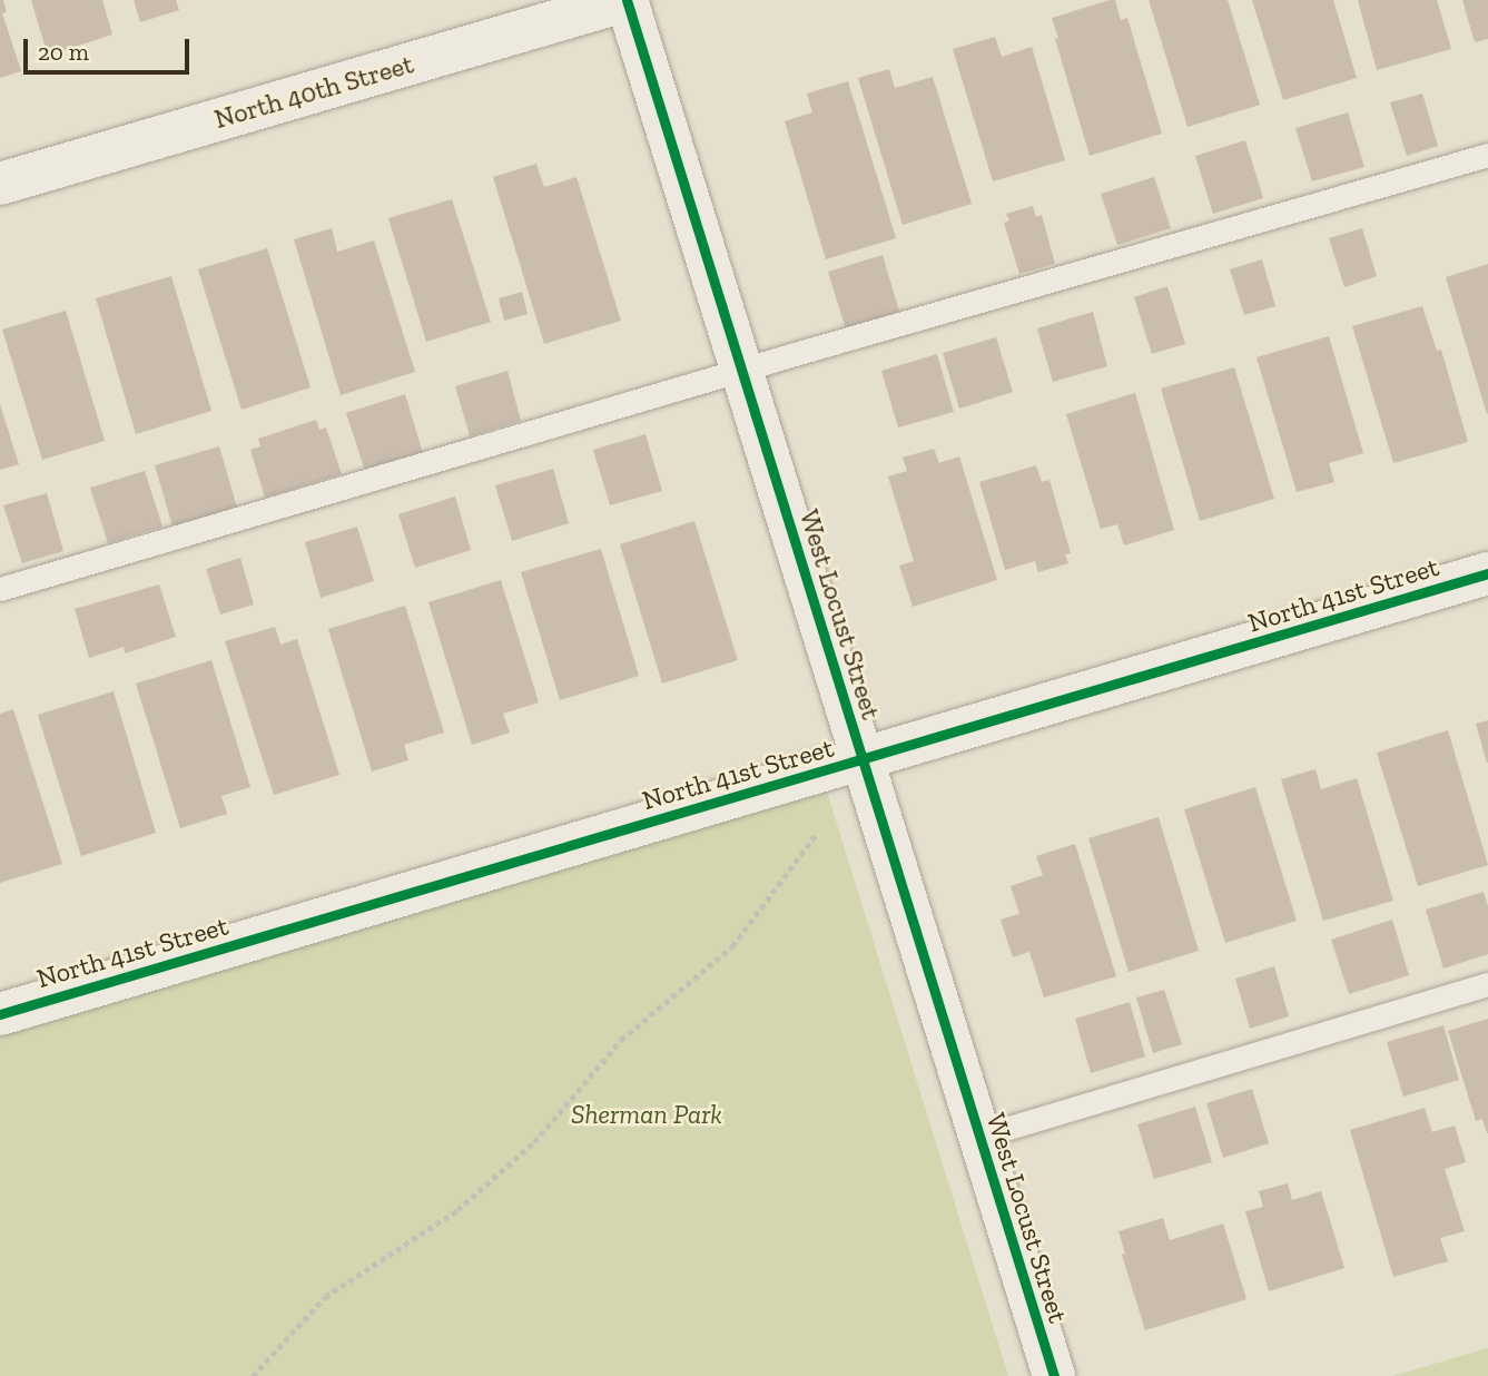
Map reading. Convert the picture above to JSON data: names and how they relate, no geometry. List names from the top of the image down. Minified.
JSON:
{"streets":{"street":["North 40th Street","North 41st Street","West Locust Street"]},"crossings":[["North 40th Street","West Locust Street"],["North 41st Street","West Locust Street"]],"parks":["Sherman Park"],"scale_bar":"20 m"}
